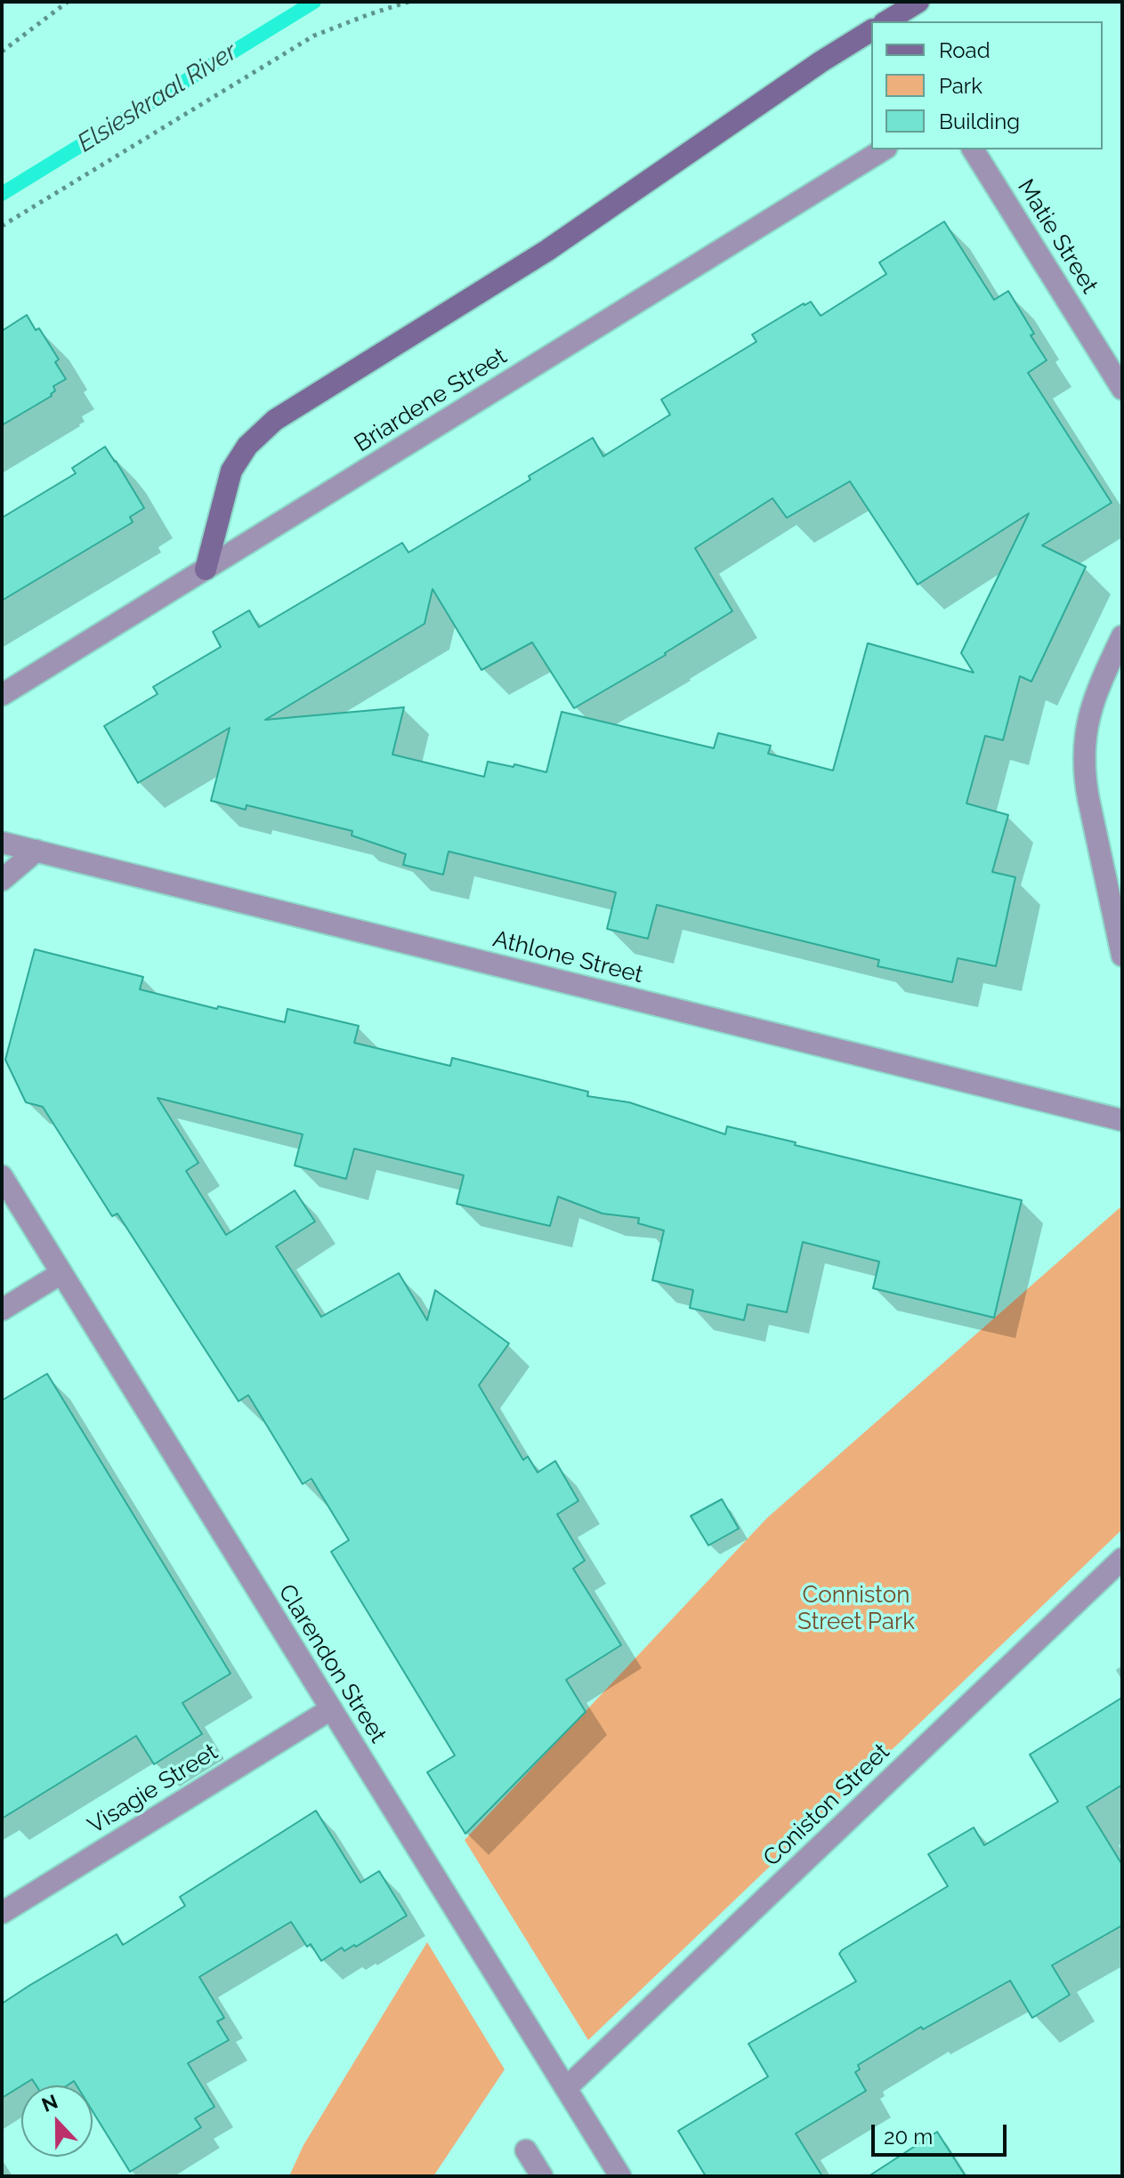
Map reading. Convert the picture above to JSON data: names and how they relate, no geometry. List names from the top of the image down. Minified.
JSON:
{"streets":{"street":["Matie Street","Briardene Street","Athlone Street","Clarendon Street","Visagie Street","Coniston Street"]},"crossings":[["Clarendon Street","Visagie Street"],["Clarendon Street","Coniston Street"]],"water":["Elsieskraal River"],"parks":["Conniston Street Park"],"legend":["Road","Park","Building"],"scale_bar":"20 m","north":"top"}
